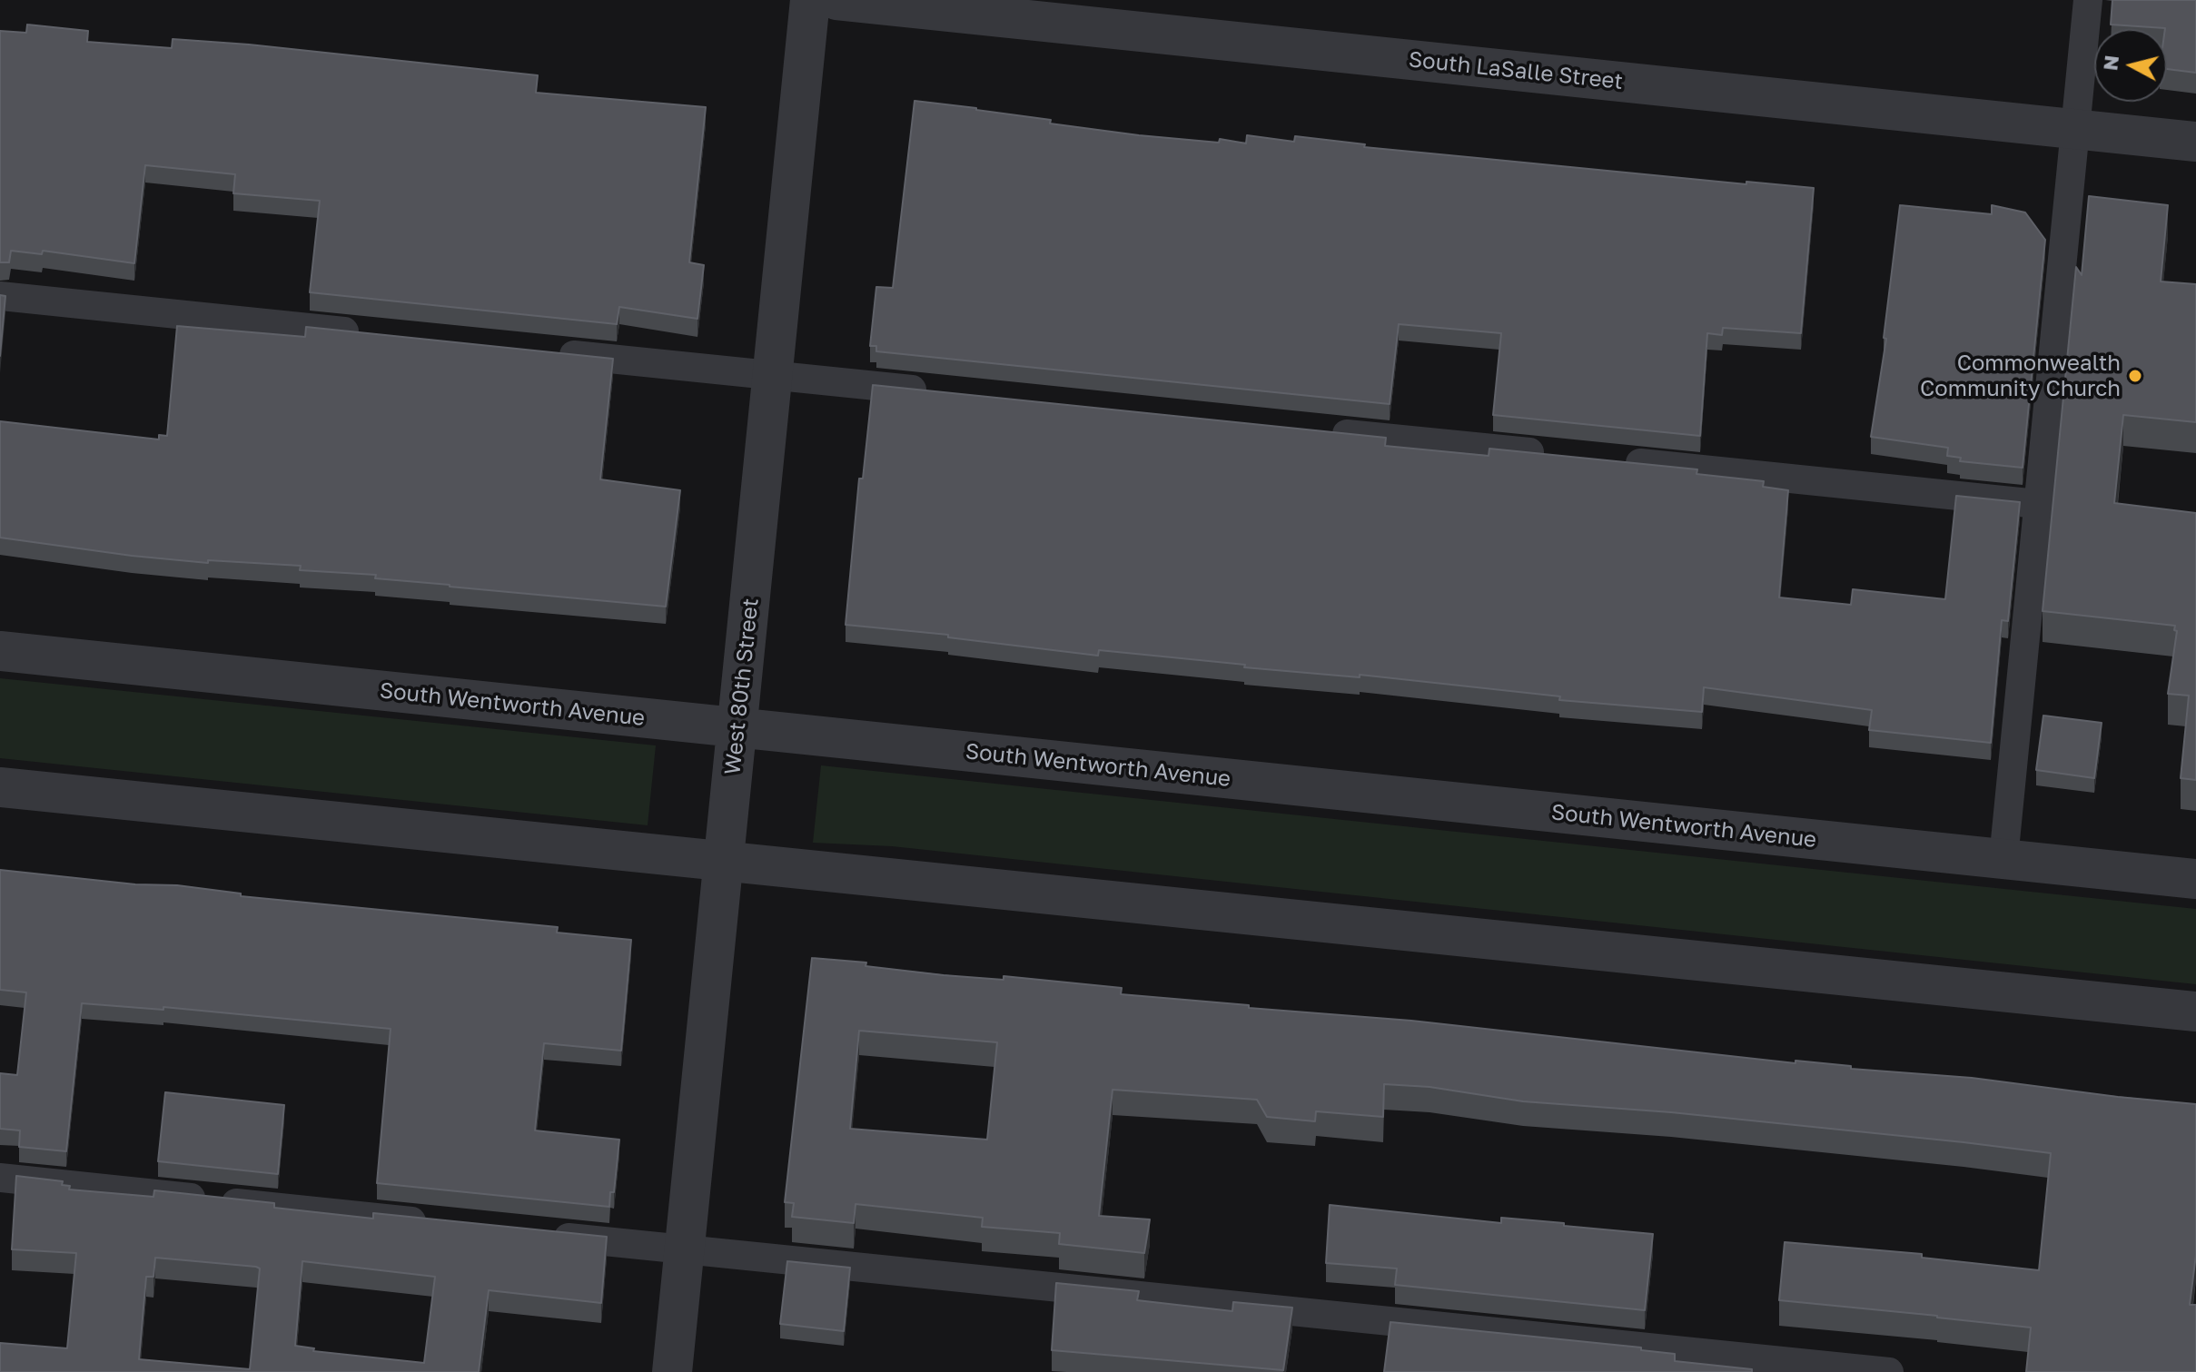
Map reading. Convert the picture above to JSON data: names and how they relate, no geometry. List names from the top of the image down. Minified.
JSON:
{"streets":{"street":["South LaSalle Street","West 80th Street","South Wentworth Avenue"]},"crossings":[["West 80th Street","South Wentworth Avenue"]],"places":["Commonwealth Community Church"],"north":"left"}
